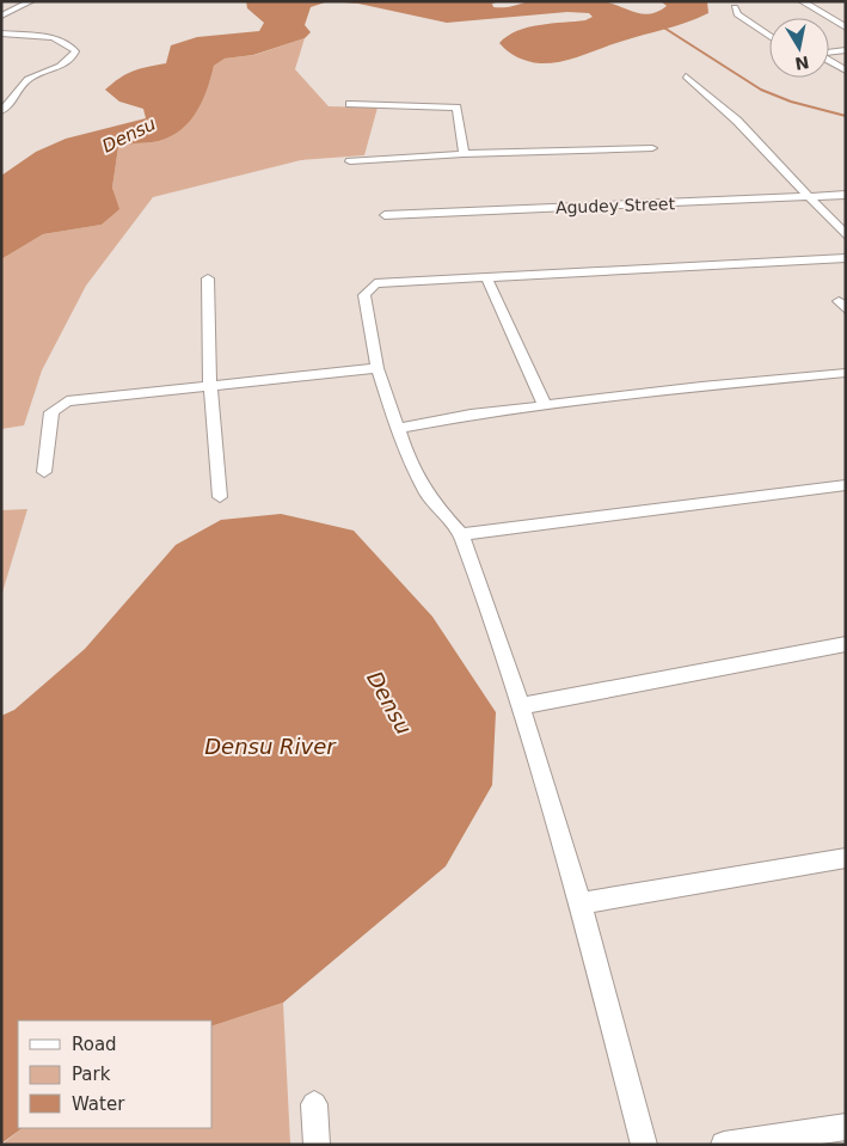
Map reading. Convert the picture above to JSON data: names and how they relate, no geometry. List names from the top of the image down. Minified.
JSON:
{"streets":{"street":["Agudey Street"]},"water":["Densu","Densu River"],"legend":["Road","Park","Water"],"north":"bottom"}
